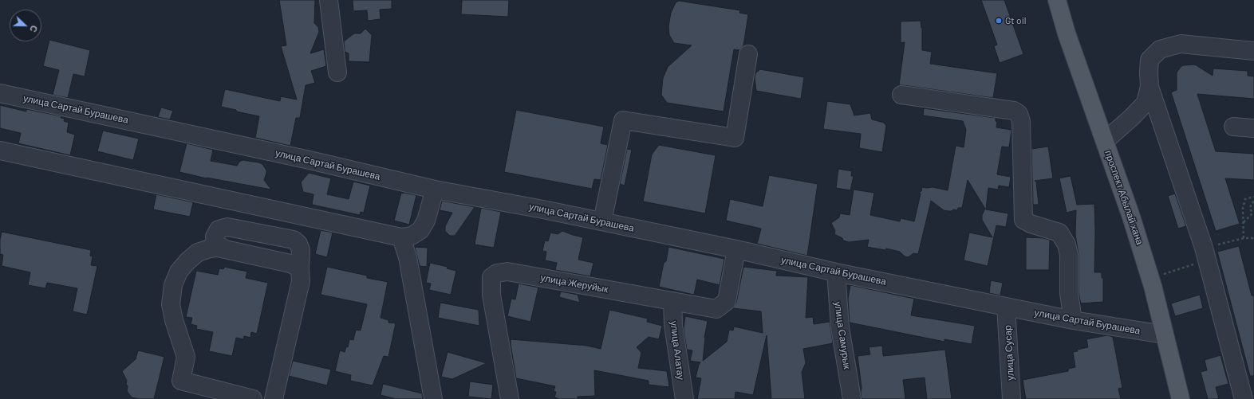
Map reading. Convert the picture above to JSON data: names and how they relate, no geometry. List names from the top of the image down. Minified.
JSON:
{"streets":{"main road":["проспект Абылай хана"],"street":["улица Сартай Бурашева","улица Жеруйык","улица Самурык","улица Алатау","улица Сусар"]},"crossings":[["улица Сартай Бурашева","проспект Абылай хана"],["улица Сартай Бурашева","улица Жеруйык"],["улица Сартай Бурашева","улица Самурык"],["улица Сартай Бурашева","улица Сусар"],["улица Жеруйык","улица Алатау"]],"places":["Gt oil"],"north":"right"}
